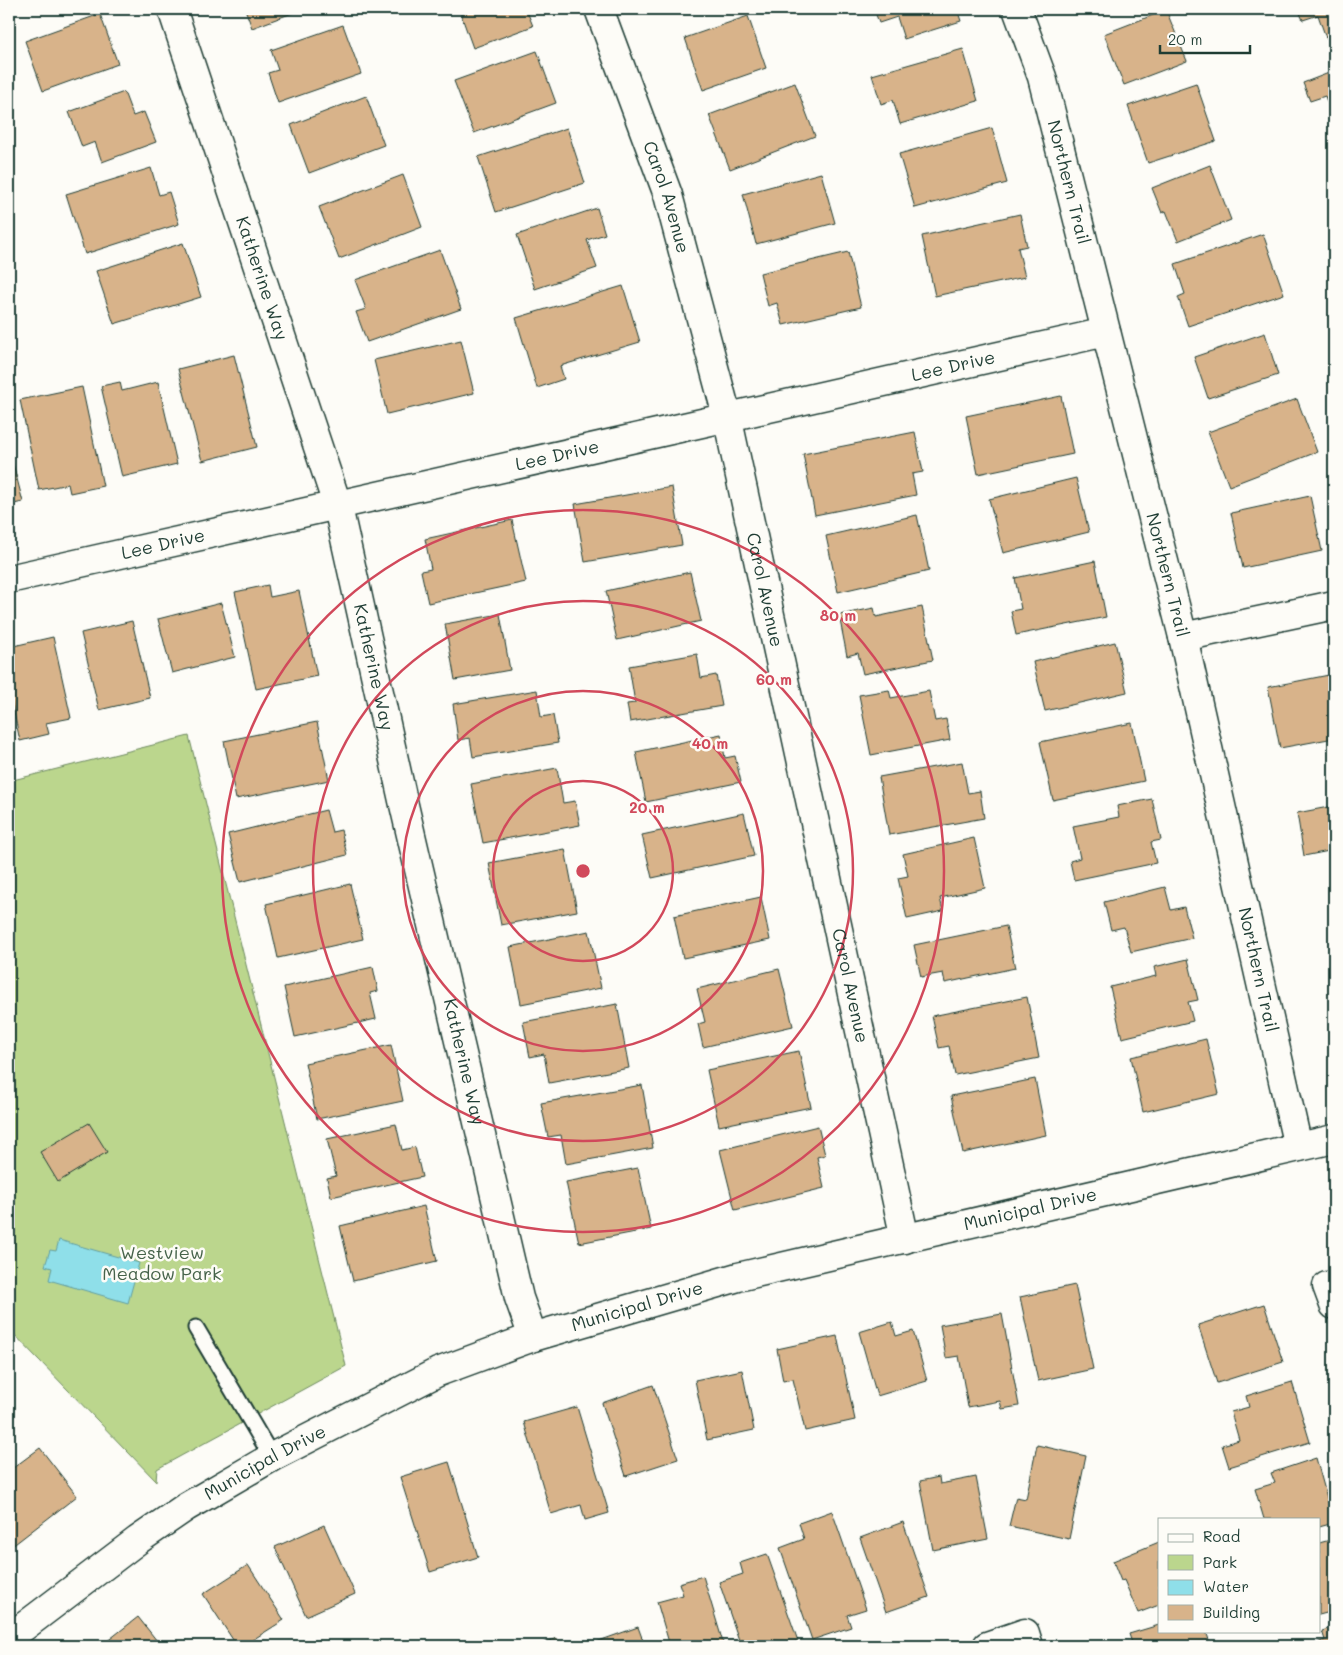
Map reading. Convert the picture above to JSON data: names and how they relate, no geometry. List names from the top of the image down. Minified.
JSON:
{"streets":{"street":["Northern Trail","Carol Avenue","Katherine Way","Lee Drive","Municipal Drive"]},"crossings":[["Northern Trail","Lee Drive"],["Northern Trail","Municipal Drive"],["Carol Avenue","Lee Drive"],["Carol Avenue","Municipal Drive"],["Katherine Way","Lee Drive"],["Katherine Way","Municipal Drive"]],"parks":["Westview Meadow Park"],"legend":["Road","Park","Water","Building"],"scale_bar":"20 m","rings":["80 m","60 m","40 m","20 m"]}
